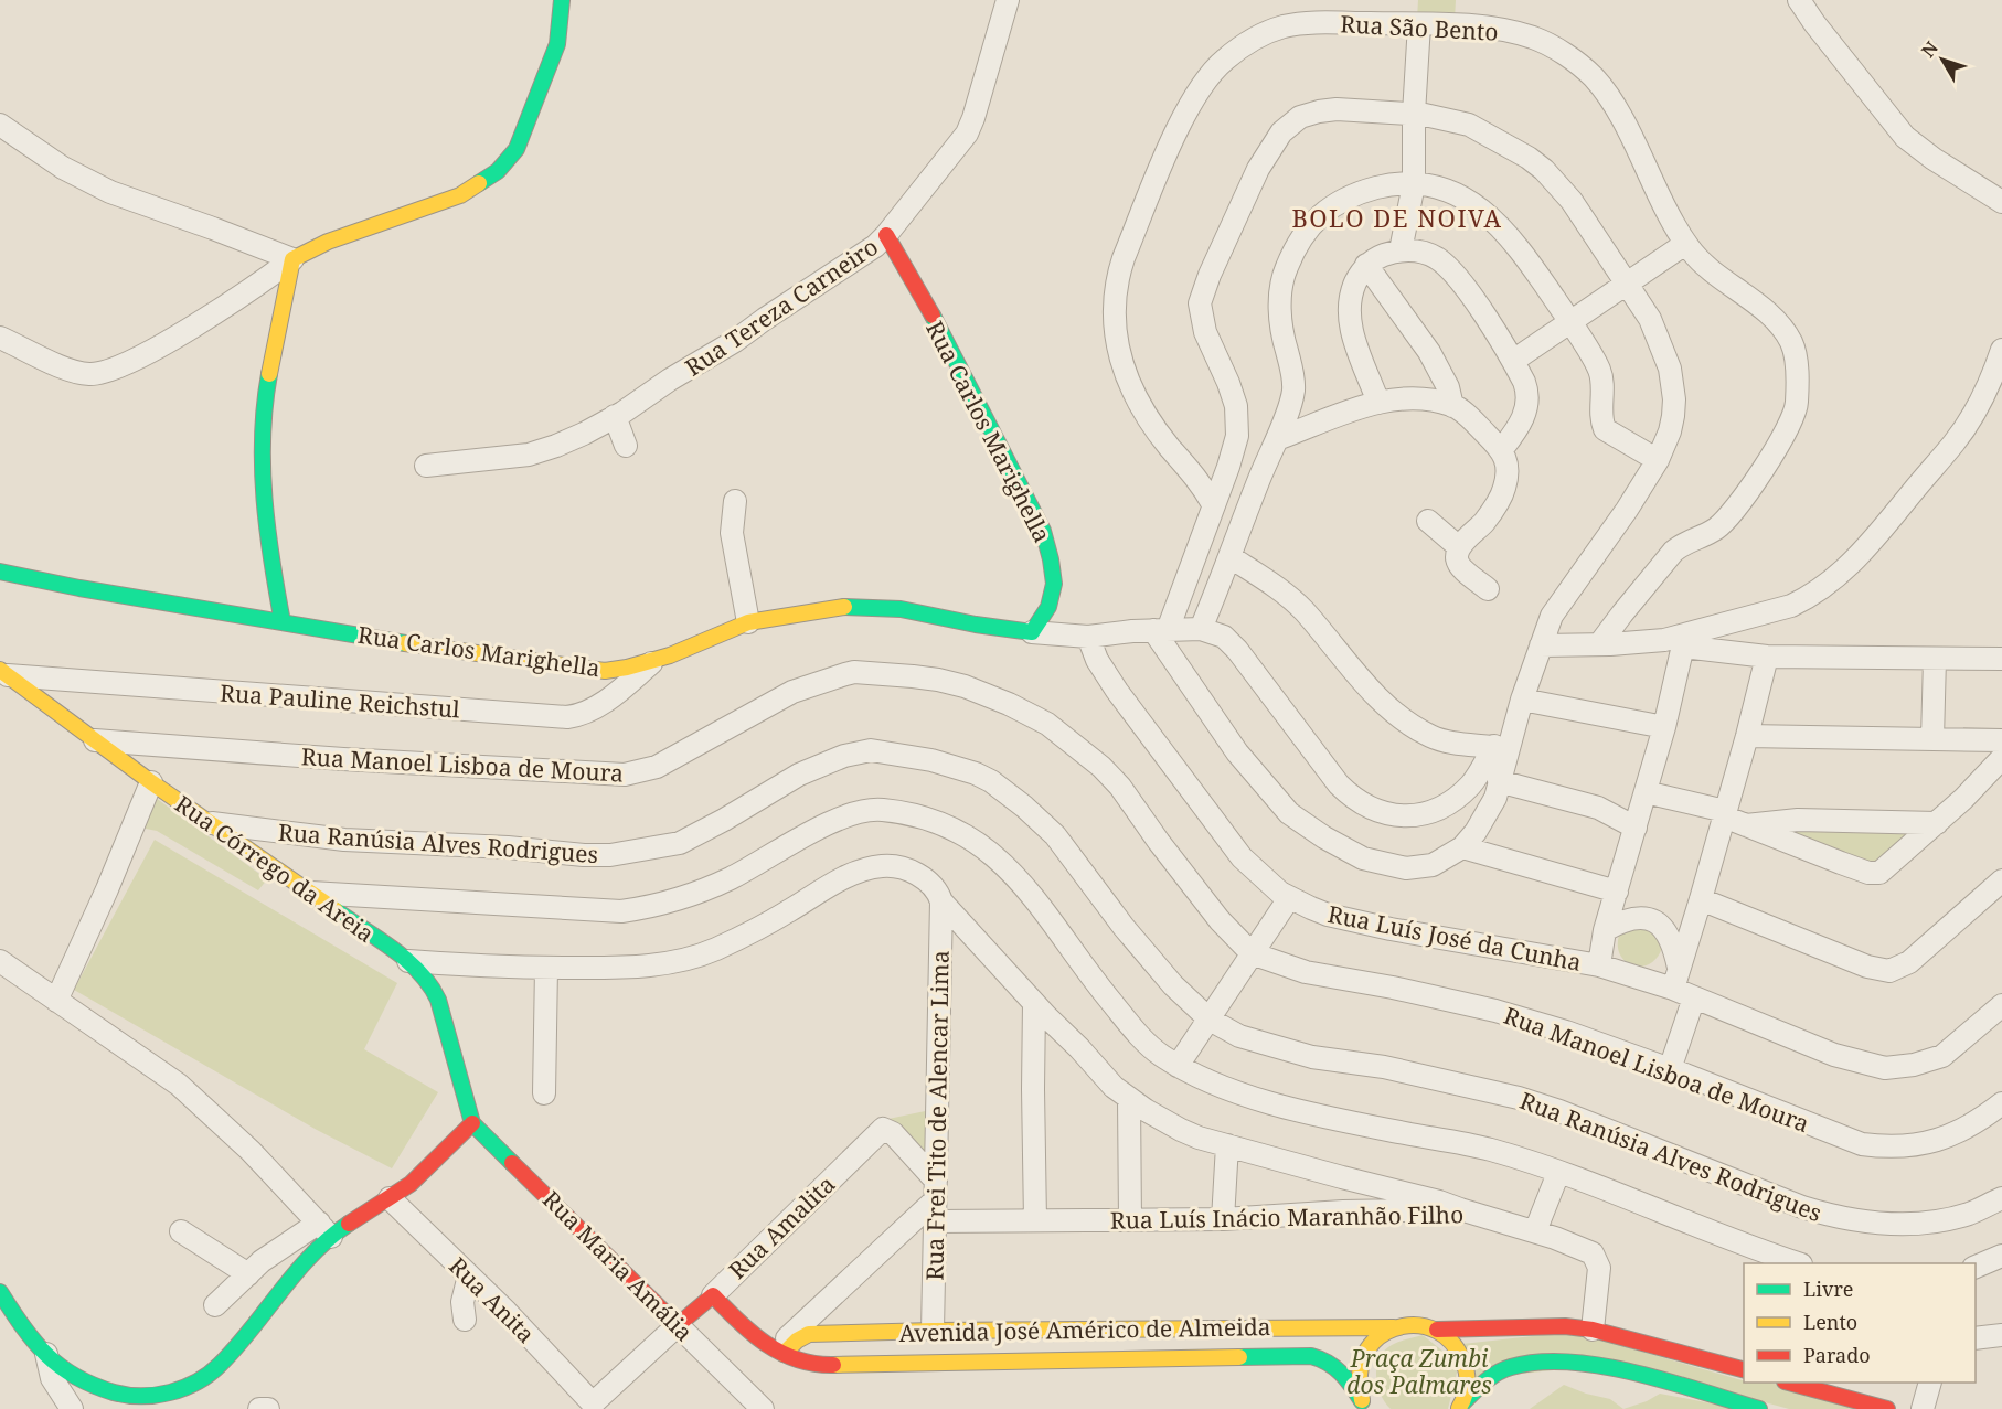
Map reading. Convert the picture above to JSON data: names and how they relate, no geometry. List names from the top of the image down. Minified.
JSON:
{"streets":{"street":["Rua São Bento","Rua Tereza Carneiro","Rua Carlos Marighella","Rua Pauline Reichstul","Rua Manoel Lisboa de Moura","Rua Ranúsia Alves Rodrigues","Rua Córrego da Areia","Rua Luís José da Cunha","Rua Frei Tito de Alencar Lima","Rua Luís Inácio Maranhão Filho","Rua Amalita","Rua Maria Amália","Rua Anita","Avenida José Américo de Almeida"]},"crossings":[["Rua Tereza Carneiro","Rua Carlos Marighella"],["Rua Carlos Marighella","Rua Pauline Reichstul"],["Rua Carlos Marighella","Rua Luís José da Cunha"],["Rua Pauline Reichstul","Rua Córrego da Areia"],["Rua Manoel Lisboa de Moura","Rua Córrego da Areia"],["Rua Ranúsia Alves Rodrigues","Rua Córrego da Areia"],["Rua Córrego da Areia","Rua Maria Amália"],["Rua Frei Tito de Alencar Lima","Rua Luís Inácio Maranhão Filho"],["Rua Frei Tito de Alencar Lima","Rua Amalita"],["Rua Frei Tito de Alencar Lima","Avenida José Américo de Almeida"],["Rua Amalita","Rua Maria Amália"],["Rua Amalita","Rua Anita"],["Rua Amalita","Avenida José Américo de Almeida"],["Rua Maria Amália","Rua Anita"]],"districts":["BOLO DE NOIVA"],"parks":["Praça Zumbi dos Palmares"],"legend":["Livre","Lento","Parado"],"north":"top left"}
